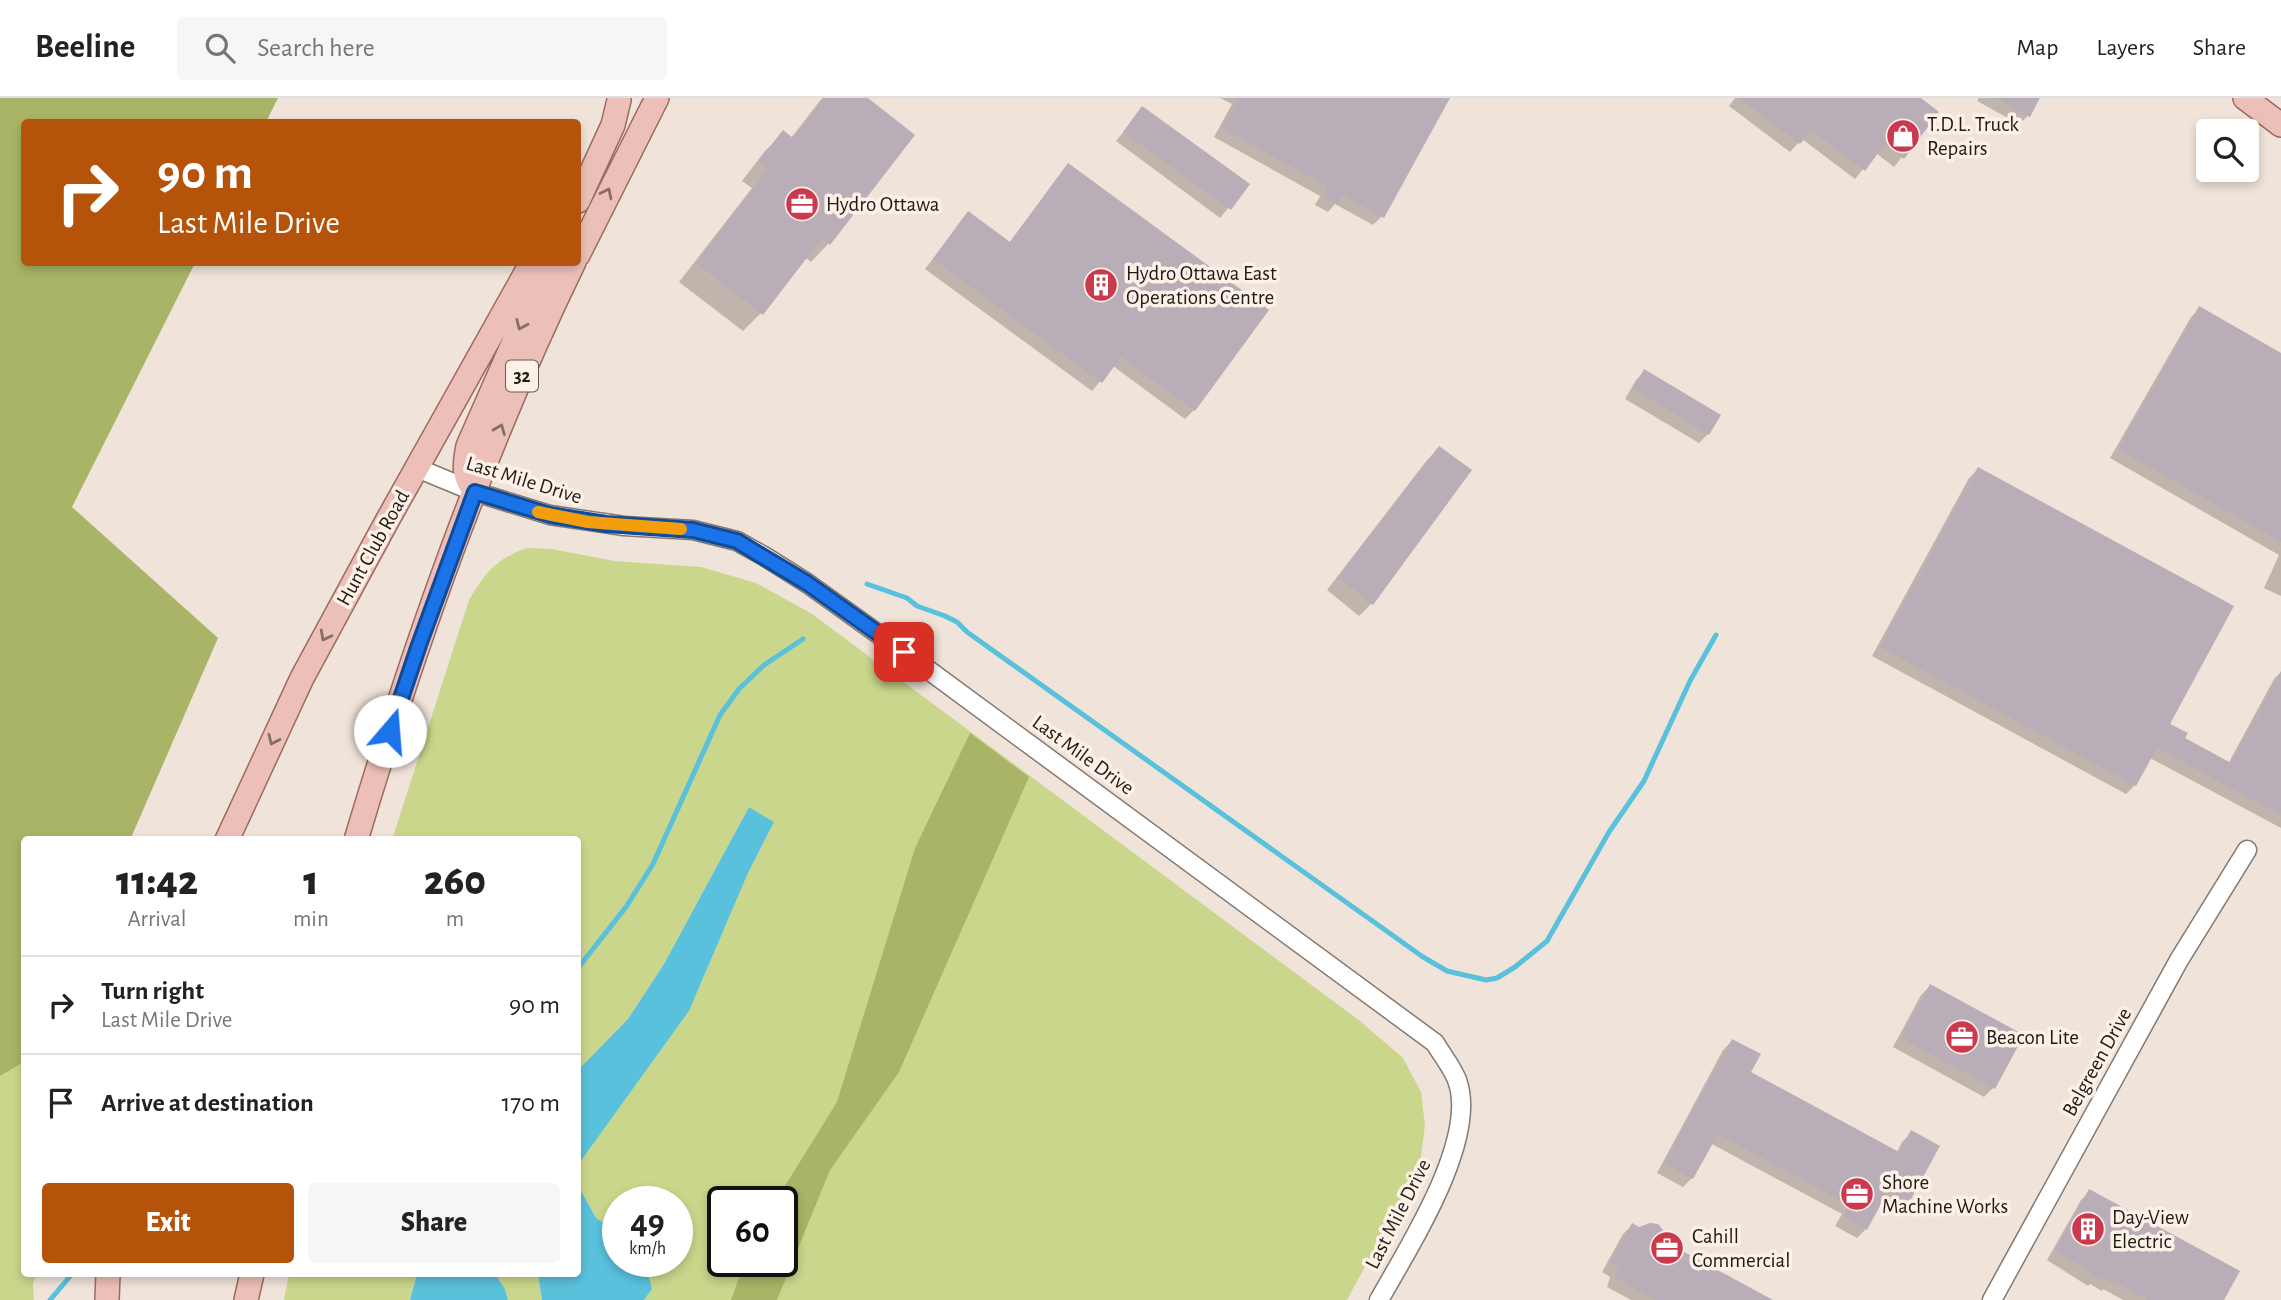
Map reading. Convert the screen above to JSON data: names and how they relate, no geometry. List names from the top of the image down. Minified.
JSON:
{"streets":{"main road":["32","Hunt Club Road"],"street":["Last Mile Drive","Belgreen Drive"]},"crossings":[["32","Last Mile Drive"],["Last Mile Drive","Hunt Club Road"]],"places":{"shop":["T.D.L. Truck Repairs"],"office":["Hydro Ottawa","Beacon Lite","Shore Machine Works","Cahill Commercial"],"building":["Hydro Ottawa East Operations Centre","Day-View Electric"]},"page":{"header":"Beeline","search":"Search here","nav":["Map","Layers","Share"],"turn":["90 m","Last Mile Drive"],"eta":["11:42","Arrival","1","min","260","m"],"list":[{"name":"Turn right","note":"Last Mile Drive","value":"90 m"},{"name":"Arrive at destination","value":"170 m"}],"buttons":["Exit","Share"],"speed":"49 km/h","limit":"60"}}
